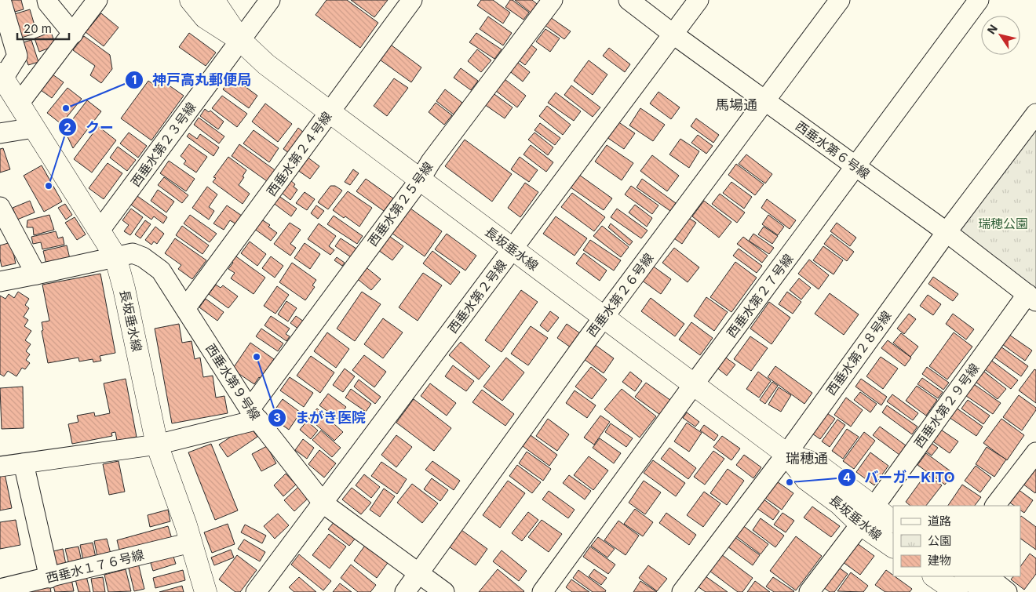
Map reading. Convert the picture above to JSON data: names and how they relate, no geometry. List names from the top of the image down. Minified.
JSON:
{"streets":{"main road":["長坂垂水線"],"street":["西垂水第２３号線","西垂水第６号線","西垂水第２４号線","西垂水第２５号線","西垂水第２６号線","西垂水第２７号線","西垂水第２号線","西垂水第２８号線","西垂水第９号線","西垂水第２９号線","西垂水１７６号線"]},"crossings":[["西垂水第２３号線","長坂垂水線"],["西垂水第６号線","西垂水第２６号線"],["西垂水第６号線","西垂水第２７号線"],["西垂水第６号線","西垂水第２号線"],["西垂水第６号線","西垂水第２８号線"],["西垂水第６号線","西垂水第２９号線"],["西垂水第２４号線","長坂垂水線"],["西垂水第２４号線","西垂水第９号線"],["西垂水第２５号線","長坂垂水線"],["西垂水第２５号線","西垂水第９号線"],["長坂垂水線","西垂水第２６号線"],["長坂垂水線","西垂水第２７号線"],["長坂垂水線","西垂水第２号線"],["長坂垂水線","西垂水第２８号線"],["長坂垂水線","西垂水第９号線"],["長坂垂水線","西垂水第２９号線"],["長坂垂水線","西垂水１７６号線"],["西垂水第２６号線","西垂水第９号線"],["西垂水第２号線","西垂水第９号線"]],"districts":["馬場通","瑞穂通"],"parks":["瑞穂公園"],"places":["神戸高丸郵便局","クー","まがき医院","バーガーKITO"],"legend":["道路","公園","建物"],"scale_bar":"20 m","north":"top left"}
